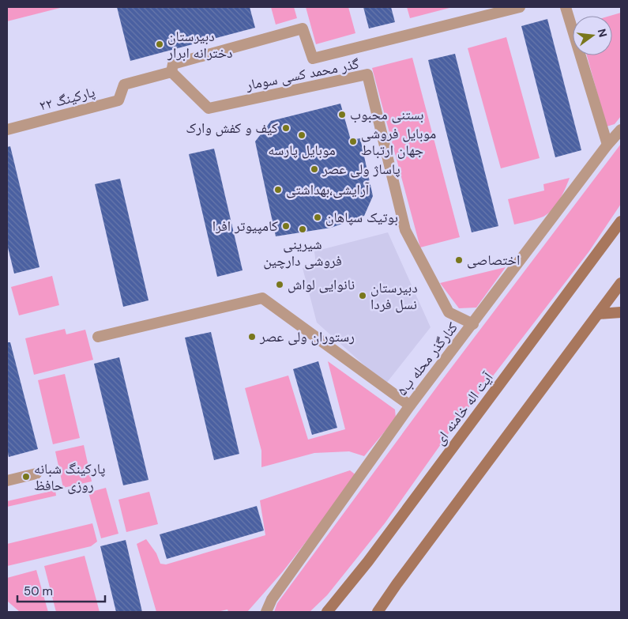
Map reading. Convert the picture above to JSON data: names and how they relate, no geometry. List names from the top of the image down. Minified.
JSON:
{"streets":{"main road":["آیت اله خامنه ای"],"street":["گذر محمد کسی سومار","پارکینگ ۲۲","کنارگذر محله ب۵"]},"crossings":[["گذر محمد کسی سومار","پارکینگ ۲۲"],["گذر محمد کسی سومار","کنارگذر محله ب۵"]],"places":["دبیرستان دخترانه ابرار","بستنی محبوب","کیف و کفش وارک","موبایل پارسه","موبایل فروشی جهان ارتباط","پاساژ ولی عصر","آرایشی،بهداشتی","بوتیک سپاهان","کامپیوتر افرا","شیرینی فروشی دارچین","اختصاصی","نانوایی لواش","دبیرستان نسل فردا","رستوران ولی عصر","پارکینگ شبانه روزی حافظ"],"scale_bar":"50 m","north":"right"}
